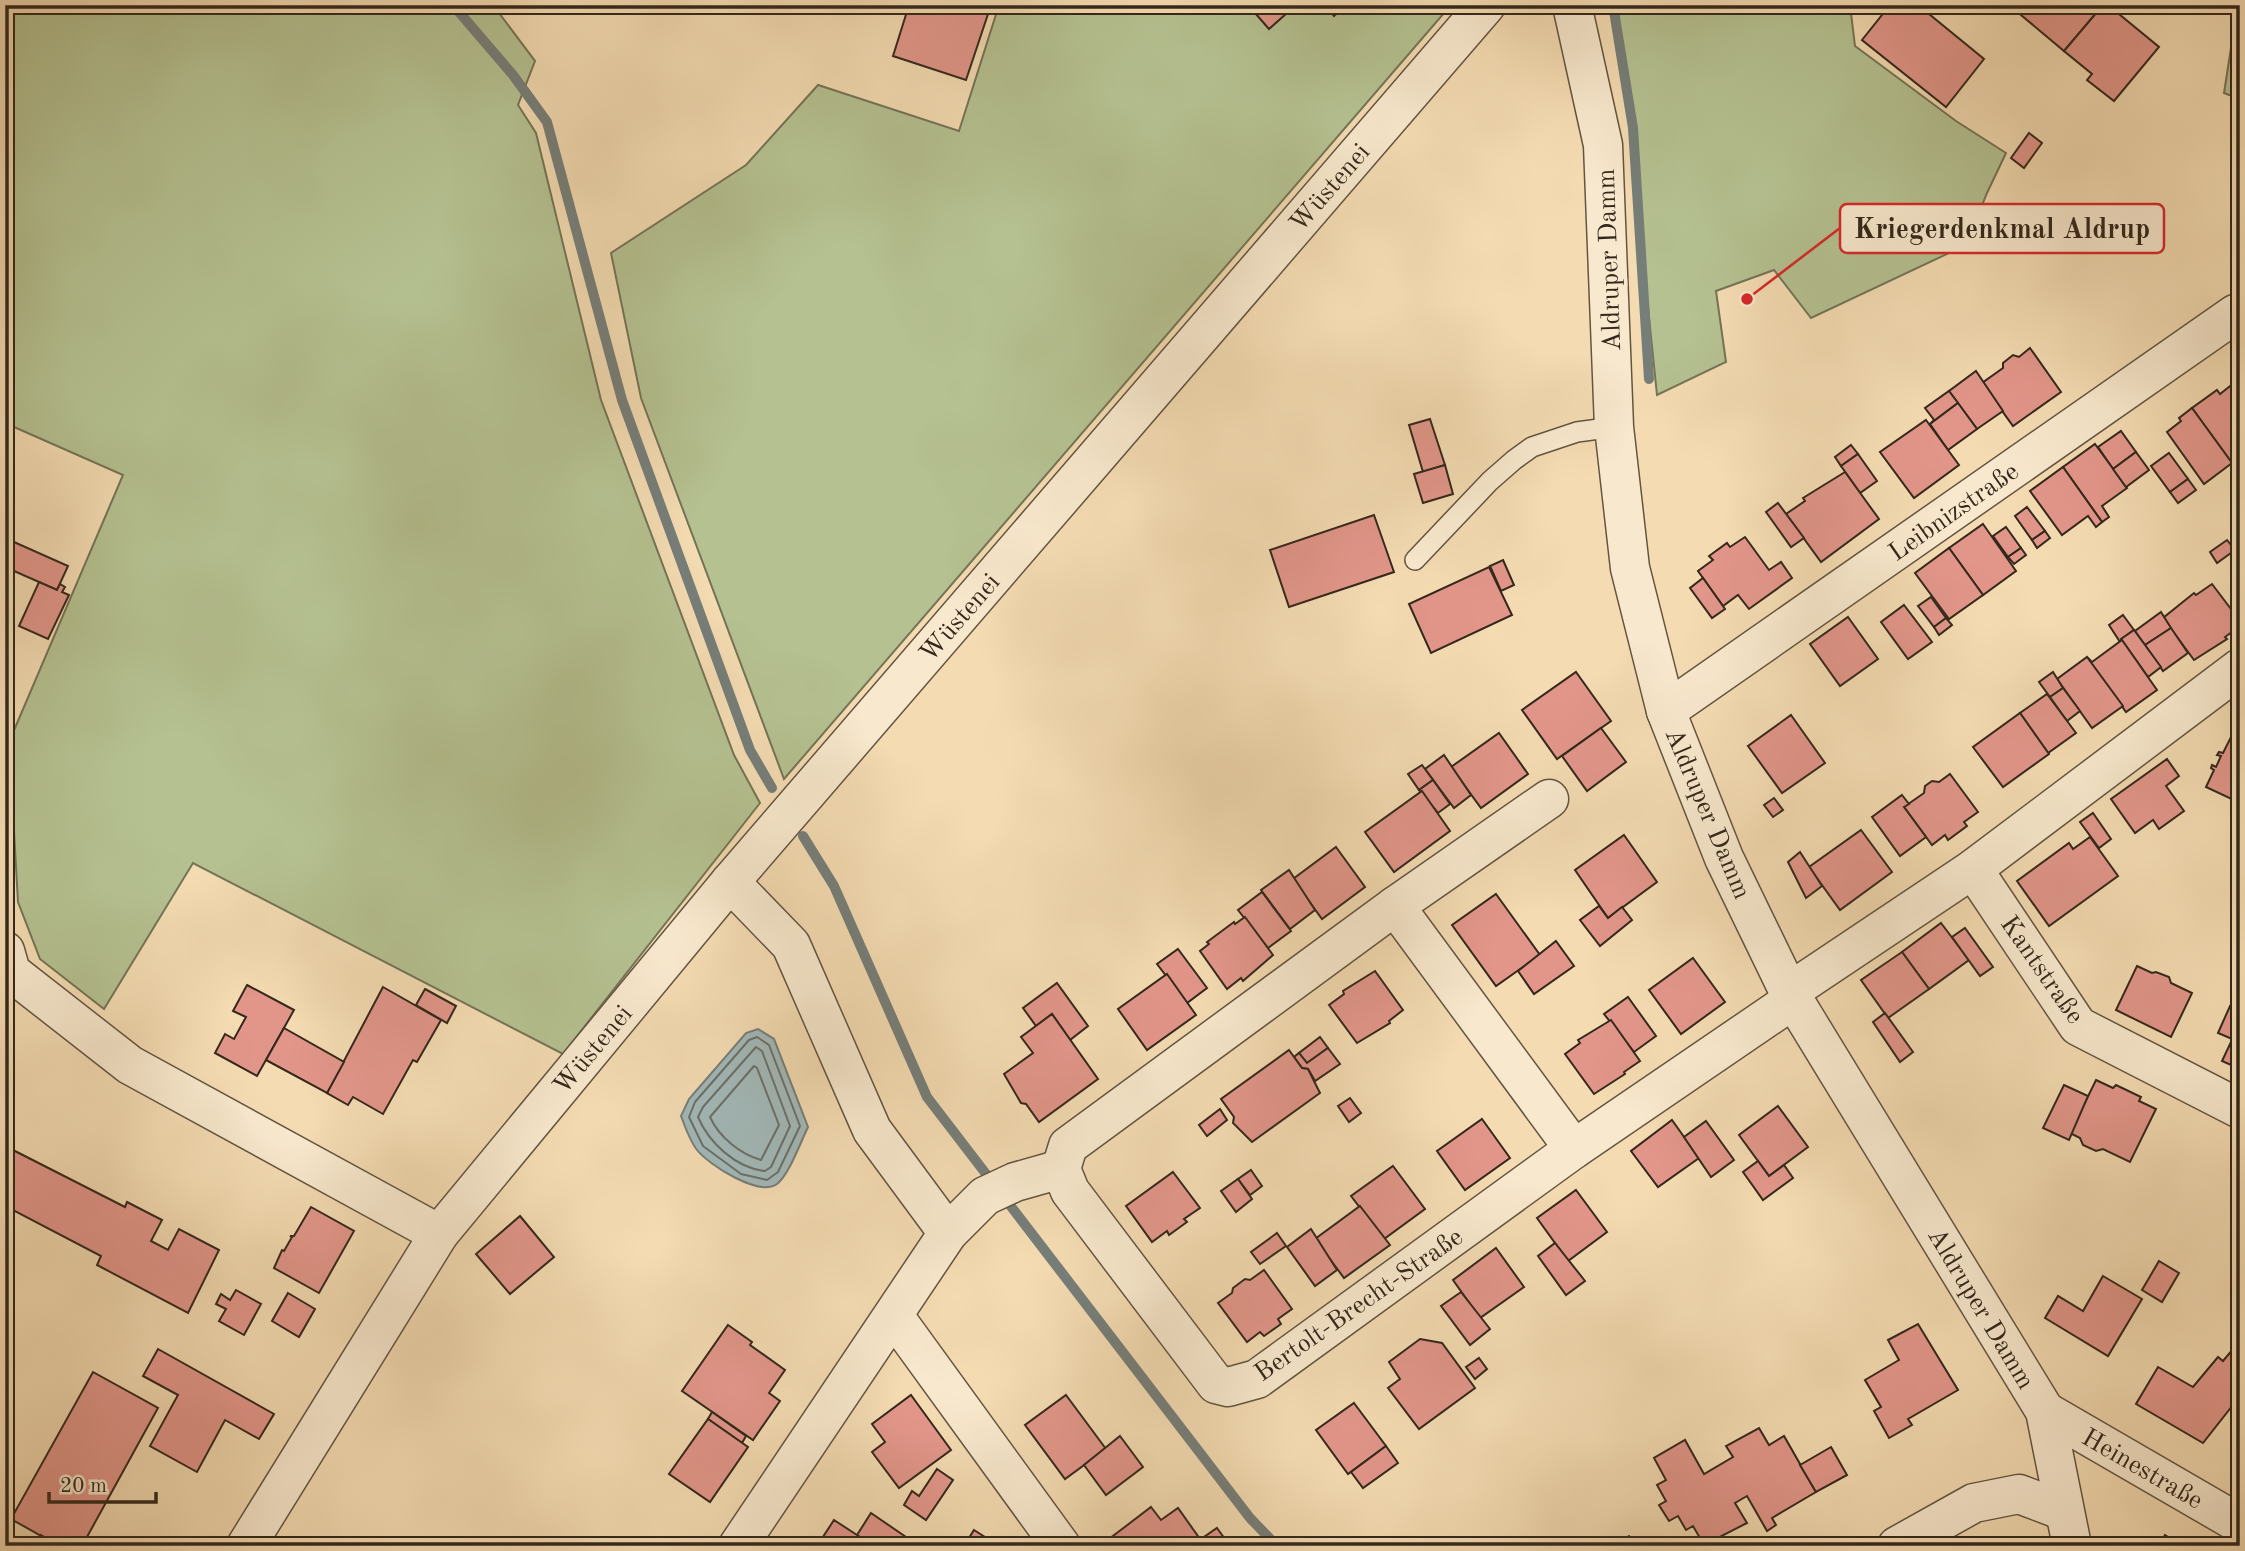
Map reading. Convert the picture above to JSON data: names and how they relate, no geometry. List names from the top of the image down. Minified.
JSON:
{"streets":{"street":["Wüstenei","Aldruper Damm","Leibnizstraße","Kantstraße","Bertolt-Brecht-Straße","Heinestraße"]},"crossings":[["Aldruper Damm","Leibnizstraße"],["Aldruper Damm","Bertolt-Brecht-Straße"],["Aldruper Damm","Heinestraße"]],"places":["Kriegerdenkmal Aldrup"],"scale_bar":"20 m"}
